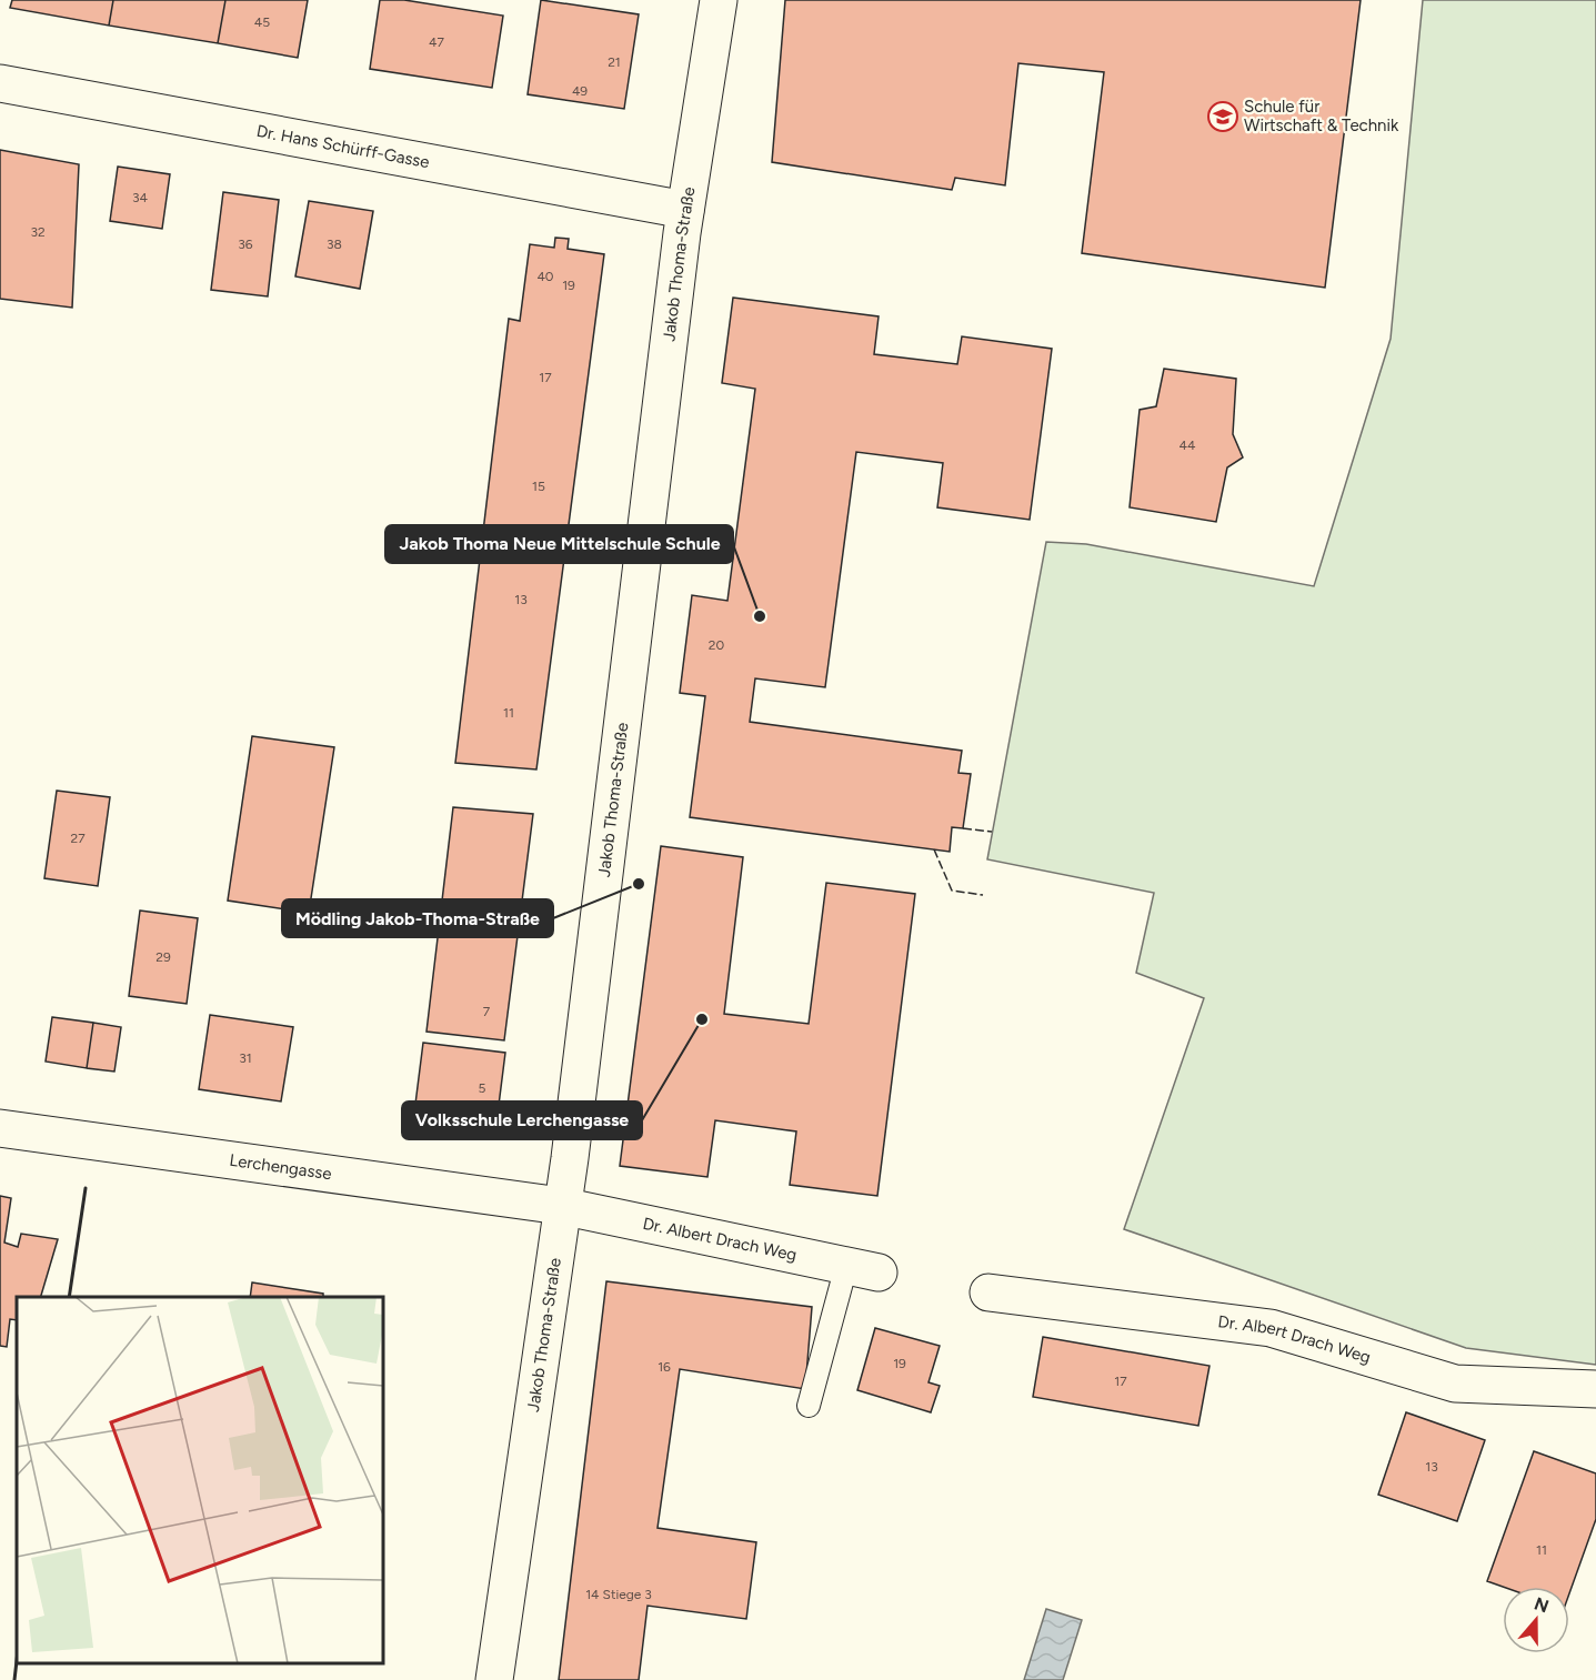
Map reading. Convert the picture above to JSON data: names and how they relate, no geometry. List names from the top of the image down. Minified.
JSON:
{"streets":{"street":["Dr. Hans Schürff-Gasse","Jakob Thoma-Straße","Lerchengasse","Dr. Albert Drach Weg"]},"crossings":[["Dr. Hans Schürff-Gasse","Jakob Thoma-Straße"],["Jakob Thoma-Straße","Lerchengasse"],["Jakob Thoma-Straße","Dr. Albert Drach Weg"],["Lerchengasse","Dr. Albert Drach Weg"]],"places":{"school or university":["Schule für Wirtschaft & Technik"],"other":["Jakob Thoma Neue Mittelschule Schule","Mödling Jakob-Thoma-Straße","Volksschule Lerchengasse"]},"house_numbers":["45","47","21","49","34","32","36","38","40","19","17","44","15","13","20","11","27","29","7","31","5","19","16","17","13","11","14 Stiege 3"],"north":"top"}
